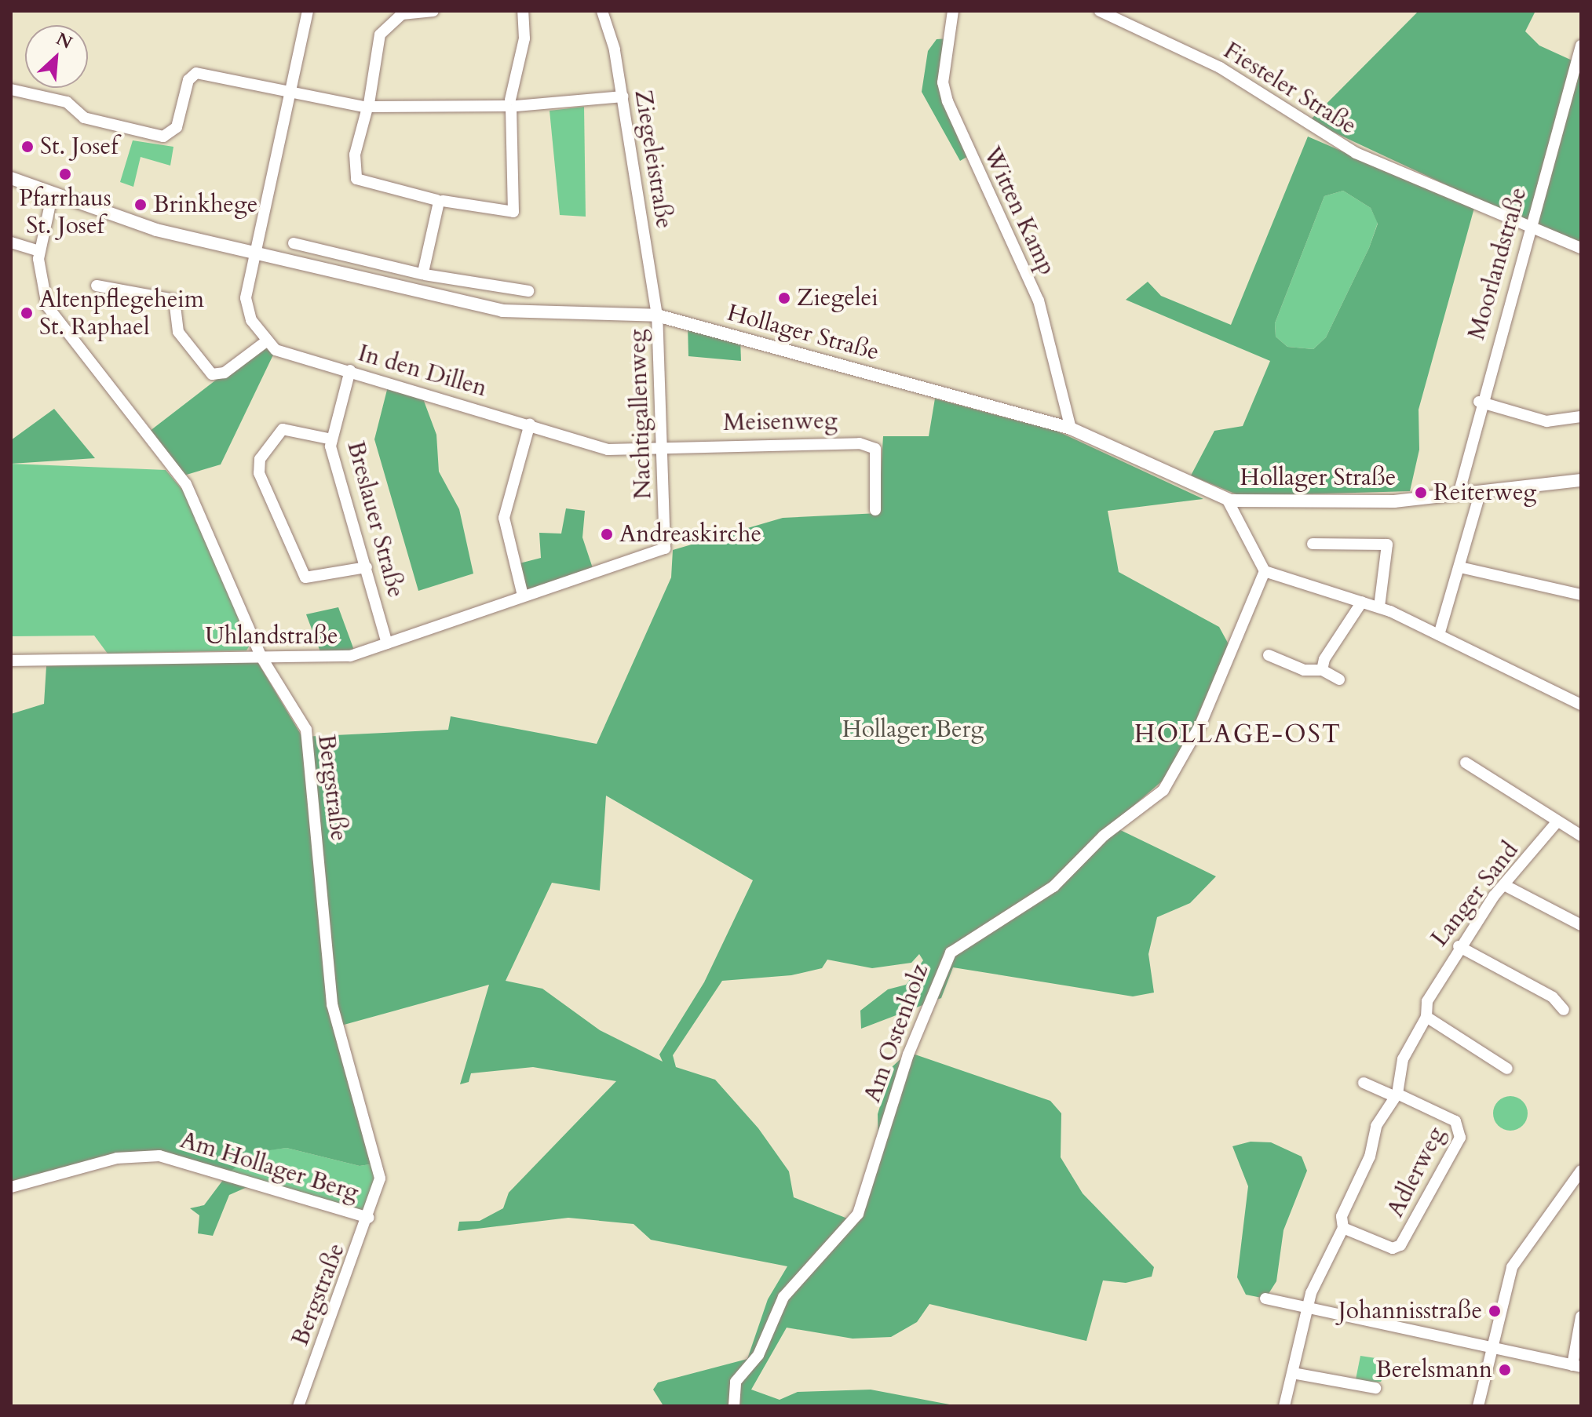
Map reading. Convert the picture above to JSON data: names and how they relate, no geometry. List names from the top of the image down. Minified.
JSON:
{"streets":{"main road":["Hollager Straße"],"street":["Fiesteler Straße","Ziegeleistraße","Witten Kamp","Moorlandstraße","In den Dillen","Nachtigallenweg","Meisenweg","Breslauer Straße","Uhlandstraße","Bergstraße","Langer Sand","Am Ostenholz","Am Hollager Berg","Adlerweg"]},"crossings":[["Fiesteler Straße","Moorlandstraße"],["Ziegeleistraße","Hollager Straße"],["Ziegeleistraße","Nachtigallenweg"],["Witten Kamp","Hollager Straße"],["Moorlandstraße","Hollager Straße"],["Hollager Straße","Nachtigallenweg"],["Hollager Straße","Bergstraße"],["In den Dillen","Nachtigallenweg"],["In den Dillen","Meisenweg"],["In den Dillen","Breslauer Straße"],["Nachtigallenweg","Meisenweg"],["Nachtigallenweg","Uhlandstraße"],["Breslauer Straße","Uhlandstraße"],["Uhlandstraße","Bergstraße"],["Bergstraße","Am Hollager Berg"],["Langer Sand","Adlerweg"]],"districts":["HOLLAGE-OST"],"parks":["Hollager Berg"],"places":["St. Josef","Pfarrhaus St. Josef","Brinkhege","Ziegelei","Altenpflegeheim St. Raphael","Reiterweg","Andreaskirche","Johannisstraße","Berelsmann"],"north":"top right"}
